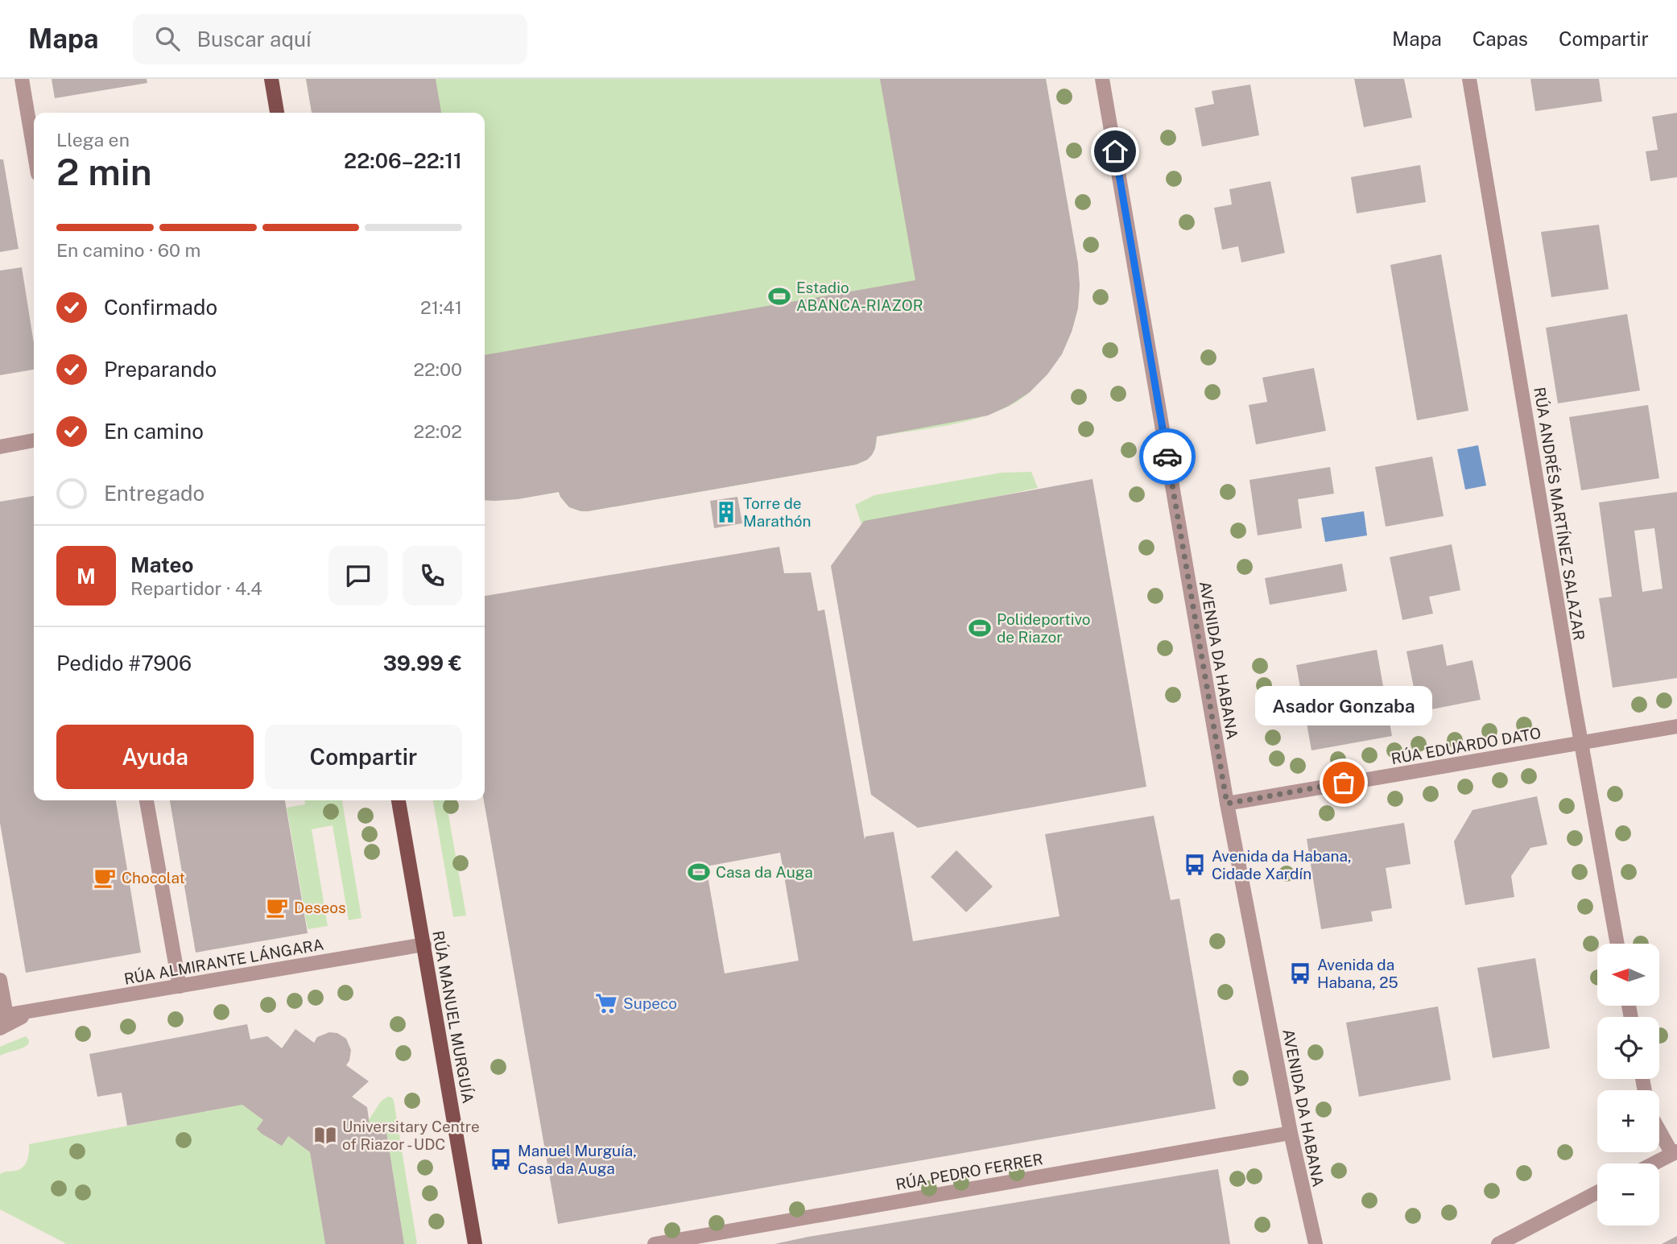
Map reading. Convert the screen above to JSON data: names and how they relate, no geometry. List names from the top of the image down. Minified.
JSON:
{"streets":{"main road":["RÚA MANUEL MURGUÍA"],"street":["RÚA ANDRÉS MARTÍNEZ SALAZAR","AVENIDA DA HABANA","RÚA EDUARDO DATO","RÚA ALMIRANTE LÁNGARA","RÚA PEDRO FERRER"]},"crossings":[["RÚA ANDRÉS MARTÍNEZ SALAZAR","RÚA EDUARDO DATO"],["AVENIDA DA HABANA","RÚA EDUARDO DATO"],["AVENIDA DA HABANA","RÚA PEDRO FERRER"],["RÚA ALMIRANTE LÁNGARA","RÚA MANUEL MURGUÍA"]],"places":{"sports":["Estadio ABANCA-RIAZOR","Polideportivo de Riazor","Casa da Auga"],"building":["Torre de Marathón"],"other":["Asador Gonzaba"],"bus stop":["Avenida da Habana, Cidade Xardín","Avenida da Habana, 25","Manuel Murguía, Casa da Auga"],"cafe":["Chocolat","Deseos"],"supermarket":["Supeco"],"library":["Universitary Centre of Riazor - UDC"]},"north":"left","page":{"header":"Mapa","search":"Buscar aquí","nav":["Mapa","Capas","Compartir"],"heading":["2 min","Llega en","22:06–22:11"],"panel":["Mateo","Repartidor · 4.4","Pedido #7906","39.99 €"],"bar":"En camino · 60 m","list":[["Confirmado","21:41"],["Preparando","22:00"],["En camino","22:02"],"Entregado"],"round":"M","bubble":"Asador Gonzaba","buttons":["Ayuda","Compartir"],"map_buttons":["+","−"]}}
